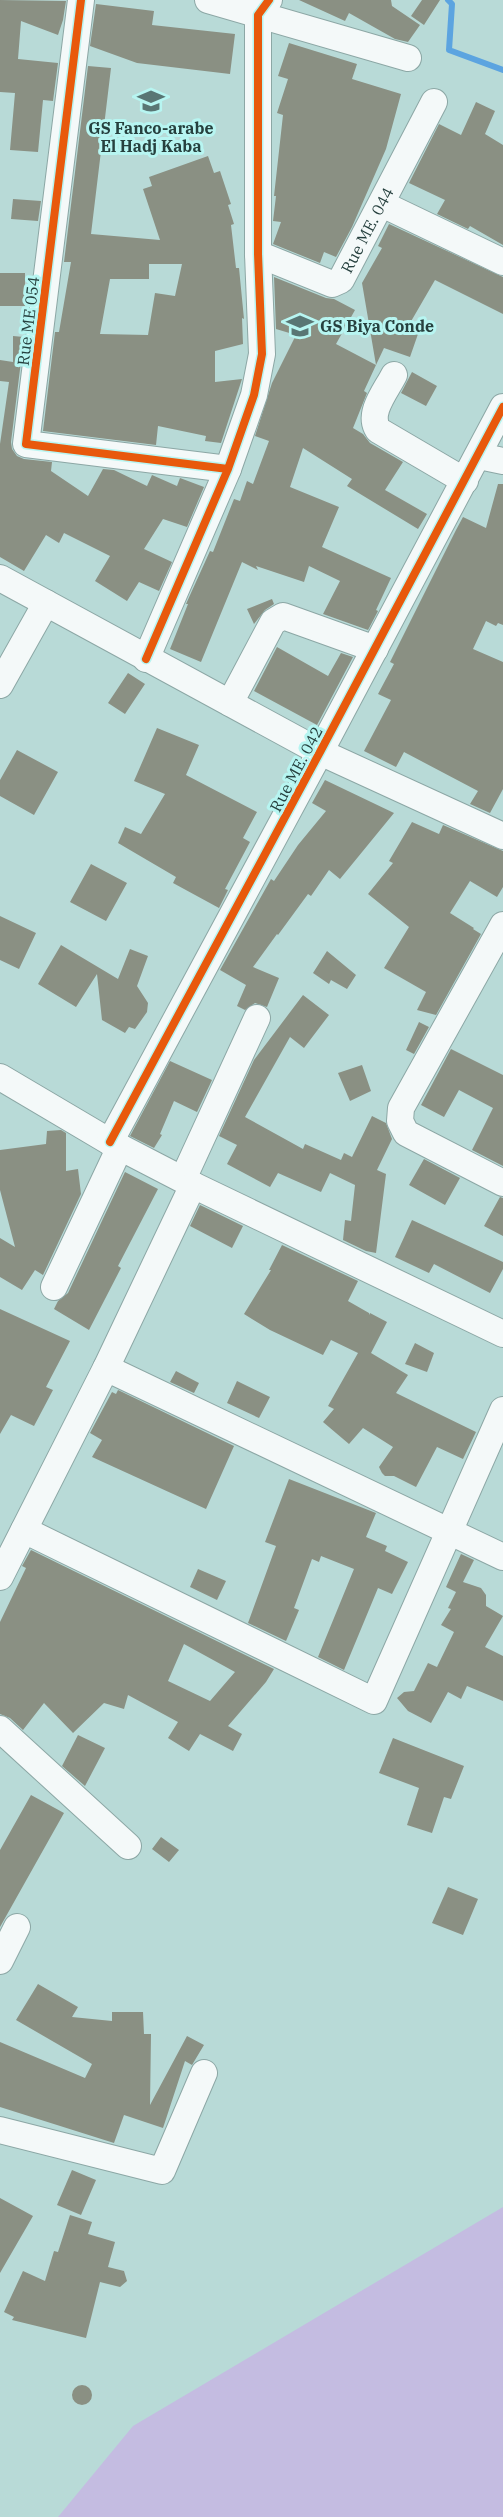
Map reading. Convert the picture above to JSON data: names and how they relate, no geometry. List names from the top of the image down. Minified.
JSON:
{"streets":{"street":["Rue ME. 044","Rue ME 054","Rue ME. 042"]},"places":{"school or university":["GS Fanco-arabe El Hadj Kaba","GS Biya Conde"]}}
